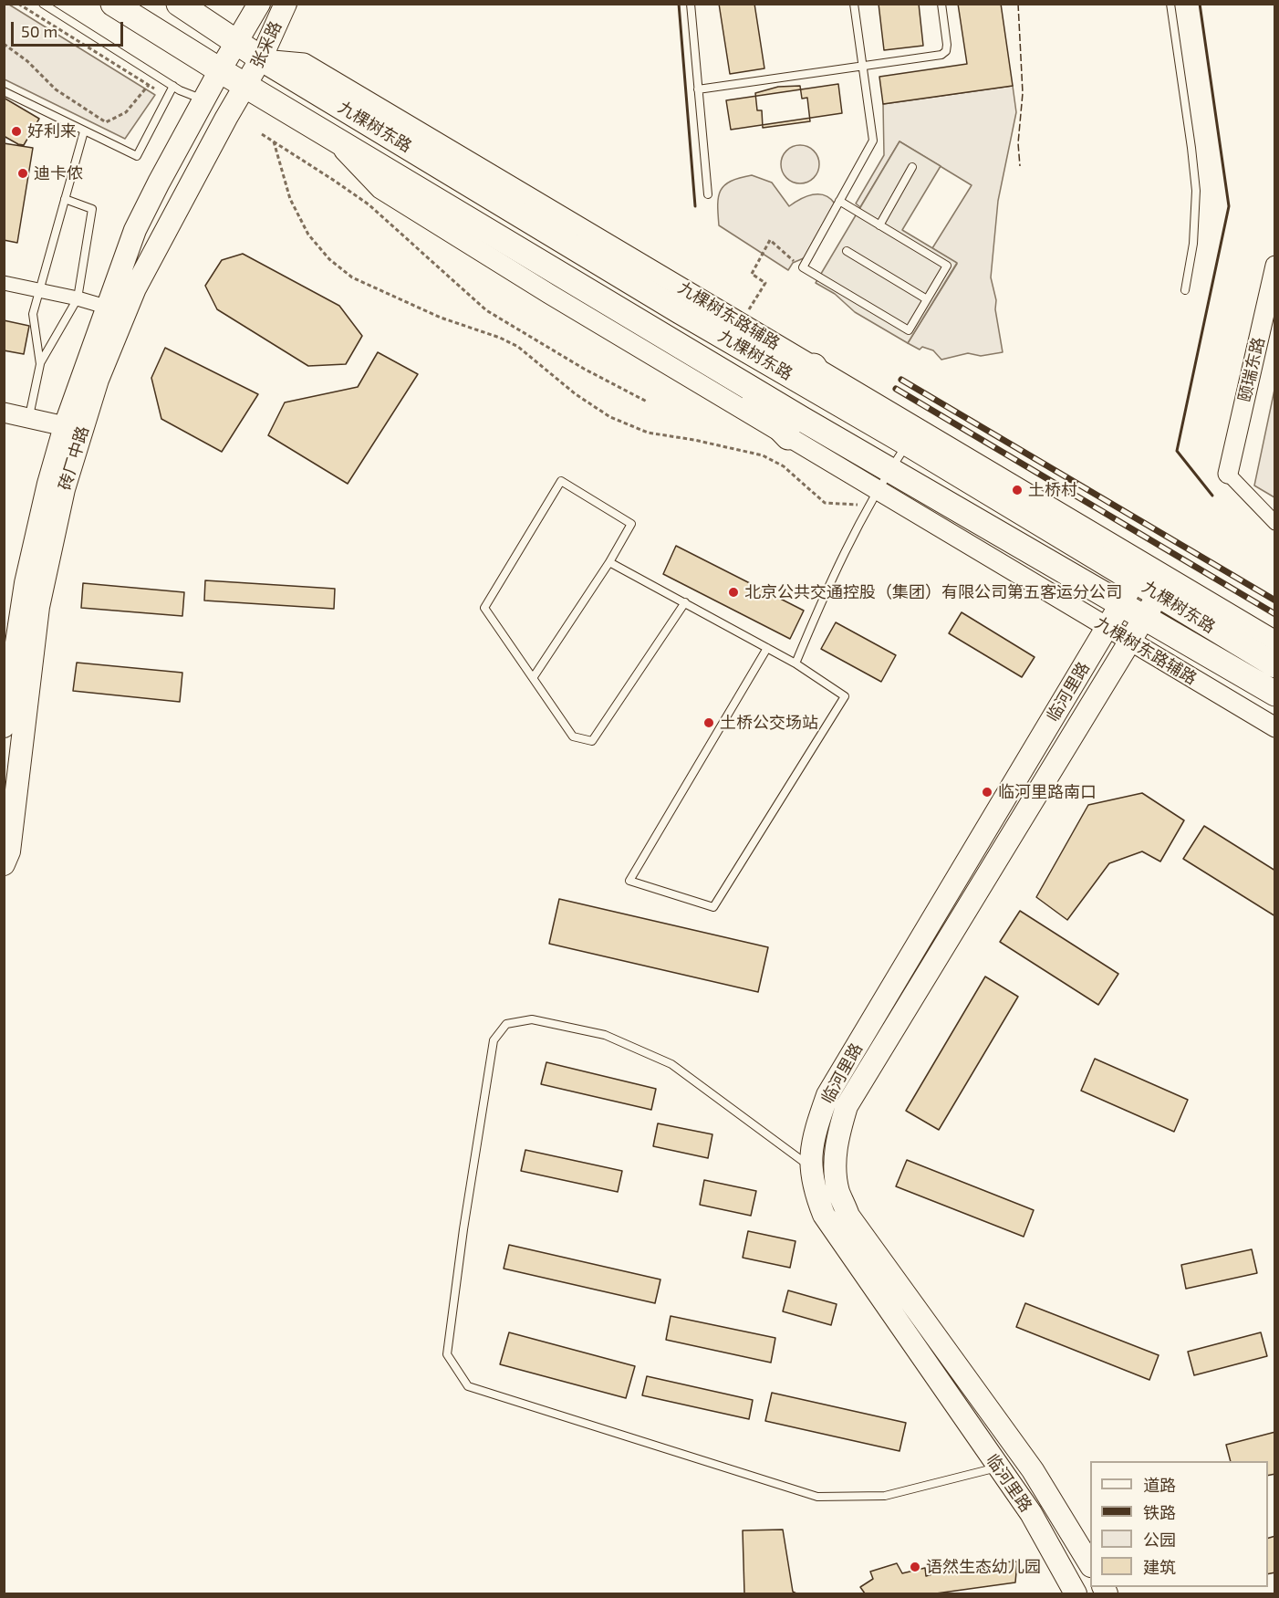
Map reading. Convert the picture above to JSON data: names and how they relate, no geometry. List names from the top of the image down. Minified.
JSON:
{"streets":{"highway":["九棵树东路"],"main road":["张采路","砖厂中路","临河里路"],"street":["九棵树东路辅路","颐瑞东路"]},"crossings":[["张采路","九棵树东路"],["张采路","九棵树东路辅路"],["张采路","砖厂中路"],["九棵树东路","九棵树东路辅路"],["九棵树东路","砖厂中路"],["九棵树东路","临河里路"],["九棵树东路辅路","临河里路"]],"places":["好利来","迪卡侬","土桥村","北京公共交通控股（集团）有限公司第五客运分公司","土桥公交场站","临河里路南口","语然生态幼儿园"],"legend":["道路","铁路","公园","建筑"],"scale_bar":"50 m"}
